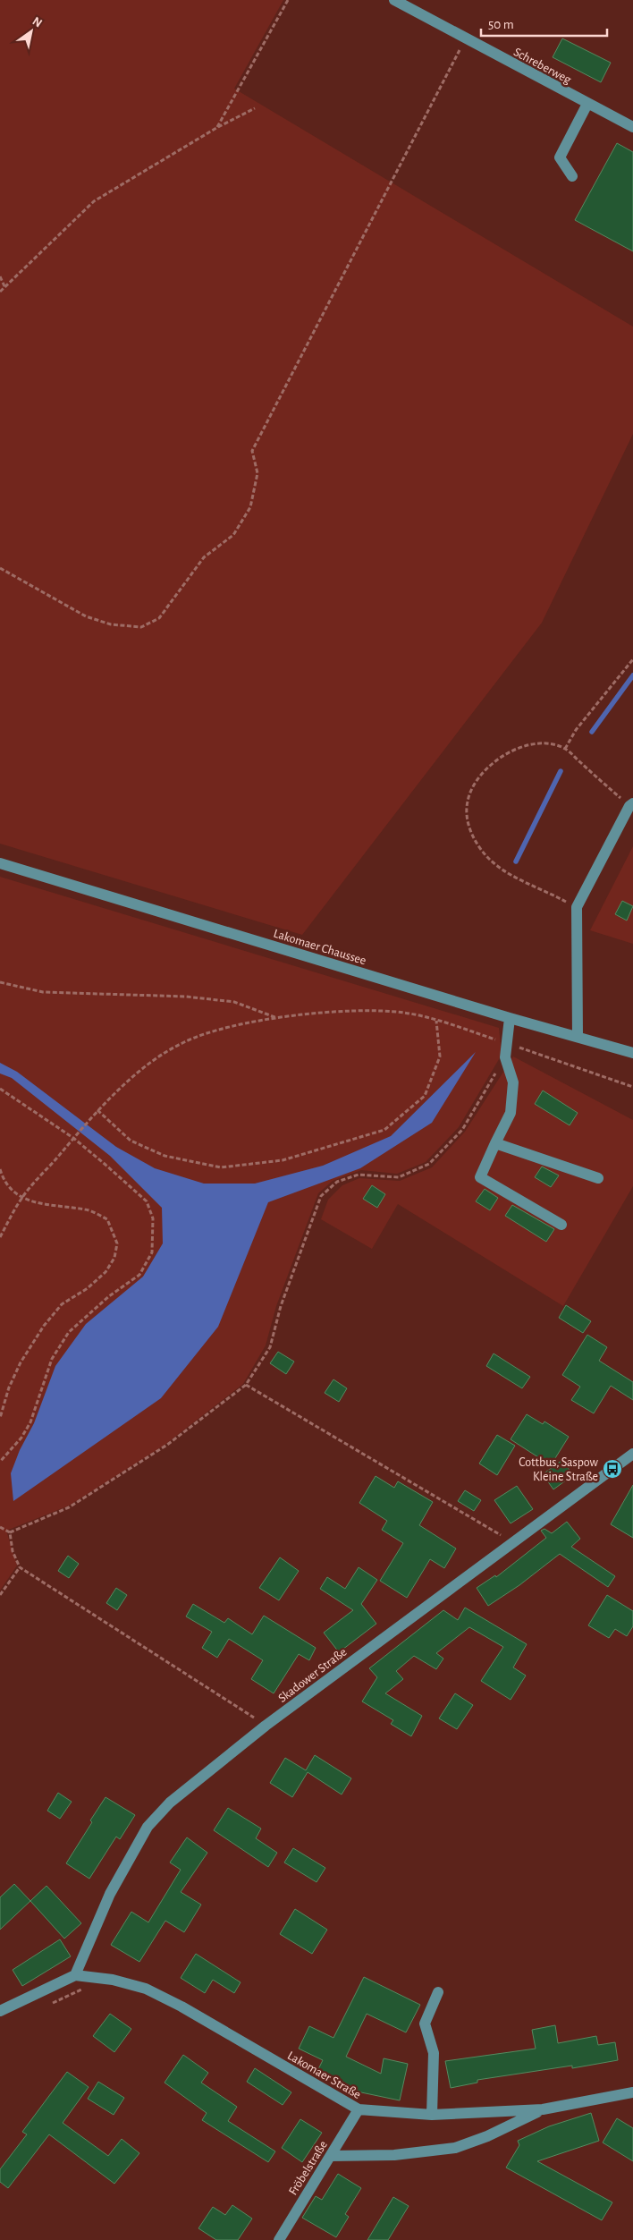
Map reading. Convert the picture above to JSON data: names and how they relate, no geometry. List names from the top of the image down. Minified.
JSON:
{"streets":{"street":["Schreberweg","Lakomaer Chaussee","Skadower Straße","Lakomaer Straße","Fröbelstraße"]},"crossings":[["Skadower Straße","Lakomaer Straße"],["Lakomaer Straße","Fröbelstraße"]],"places":{"bus stop":["Cottbus, Saspow Kleine Straße"]},"scale_bar":"50 m","north":"top right"}
